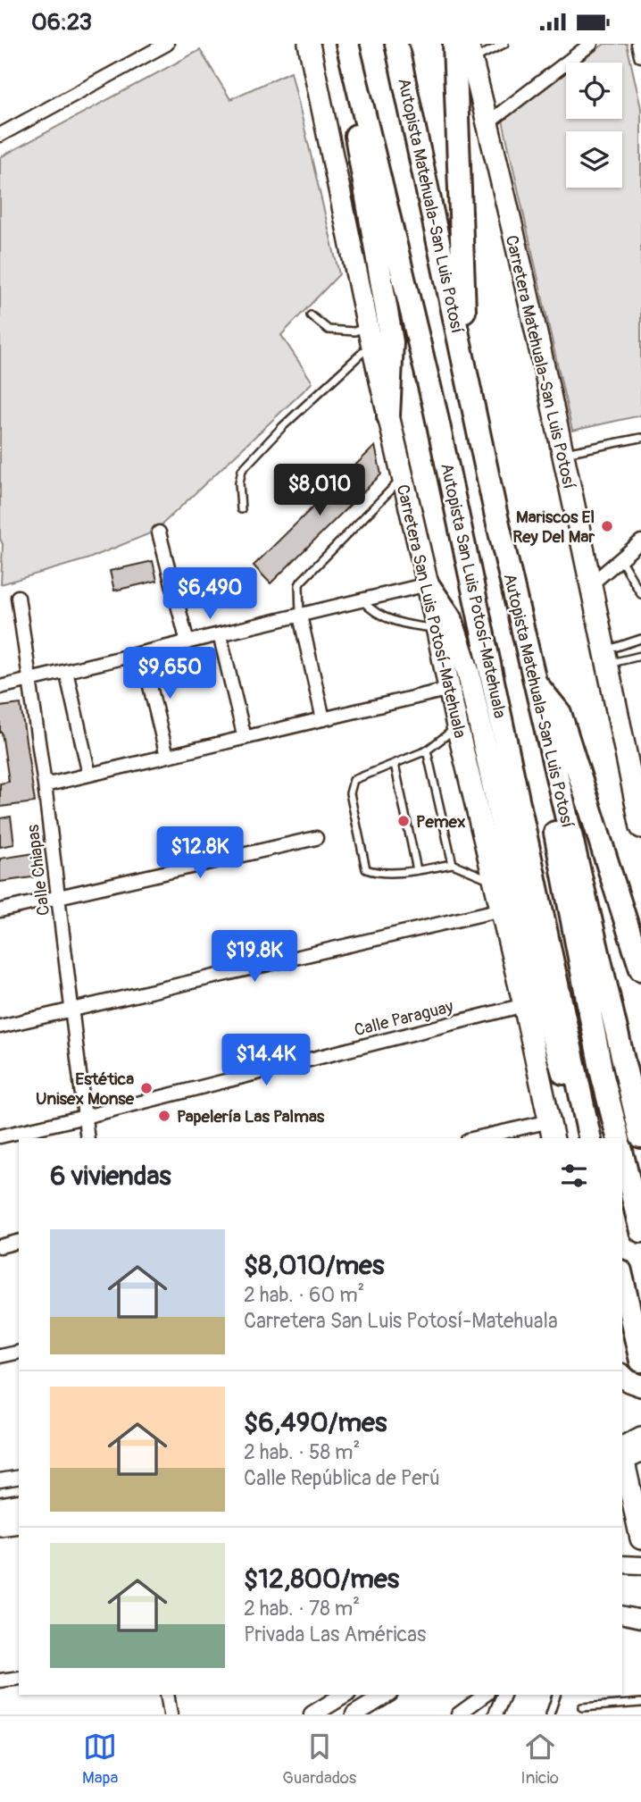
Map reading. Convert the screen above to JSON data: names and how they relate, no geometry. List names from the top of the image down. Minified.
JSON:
{"streets":{"highway":["Autopista Matehuala-San Luis Potosí","Autopista San Luis Potosí-Matehuala"],"main road":["Carretera Matehuala-San Luis Potosí","Carretera San Luis Potosí-Matehuala"],"street":["Calle Chiapas","Calle Paraguay"]},"crossings":[["Carretera San Luis Potosí-Matehuala","Calle Paraguay"],["Calle Chiapas","Calle Paraguay"]],"places":["Mariscos El Rey Del Mar","Pemex","Estética Unisex Monse","Papelería Las Palmas"],"page":{"status":"06:23","price":["$8,010","$6,490","$9,650","$12.8K","$19.8K","$14.4K"],"heading":"6 viviendas","list":[{"name":"$8,010/mes","note":"2 hab. · 60 m² · Carretera San Luis Potosí-Matehuala"},{"name":"$6,490/mes","note":"2 hab. · 58 m² · Calle República de Perú"},{"name":"$12,800/mes","note":"2 hab. · 78 m² · Privada Las Américas"}],"tabs":["Mapa","Guardados","Inicio"]}}
